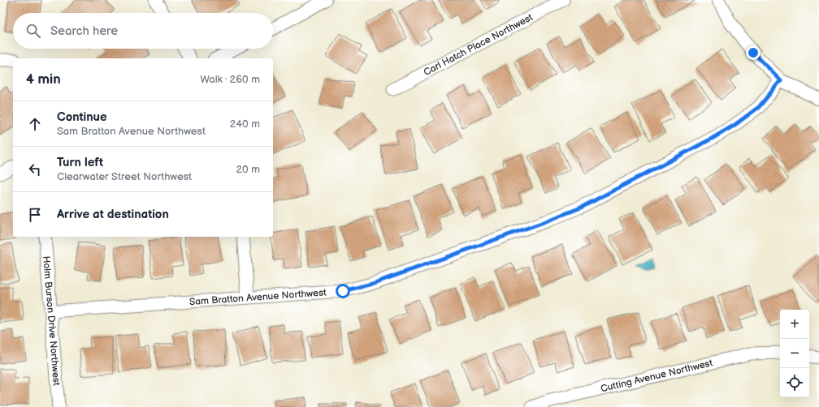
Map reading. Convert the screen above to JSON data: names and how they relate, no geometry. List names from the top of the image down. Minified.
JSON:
{"streets":{"street":["Carl Hatch Place Northwest","Sam Bratton Avenue Northwest","Holm Burson Drive Northwest","Cutting Avenue Northwest"]},"crossings":[["Sam Bratton Avenue Northwest","Holm Burson Drive Northwest"]],"page":{"search":"Search here","heading":["4 min","Walk · 260 m"],"list":[["Continue","Sam Bratton Avenue Northwest","240 m"],["Turn left","Clearwater Street Northwest","20 m"],"Arrive at destination"],"map_buttons":["+","−"]}}
